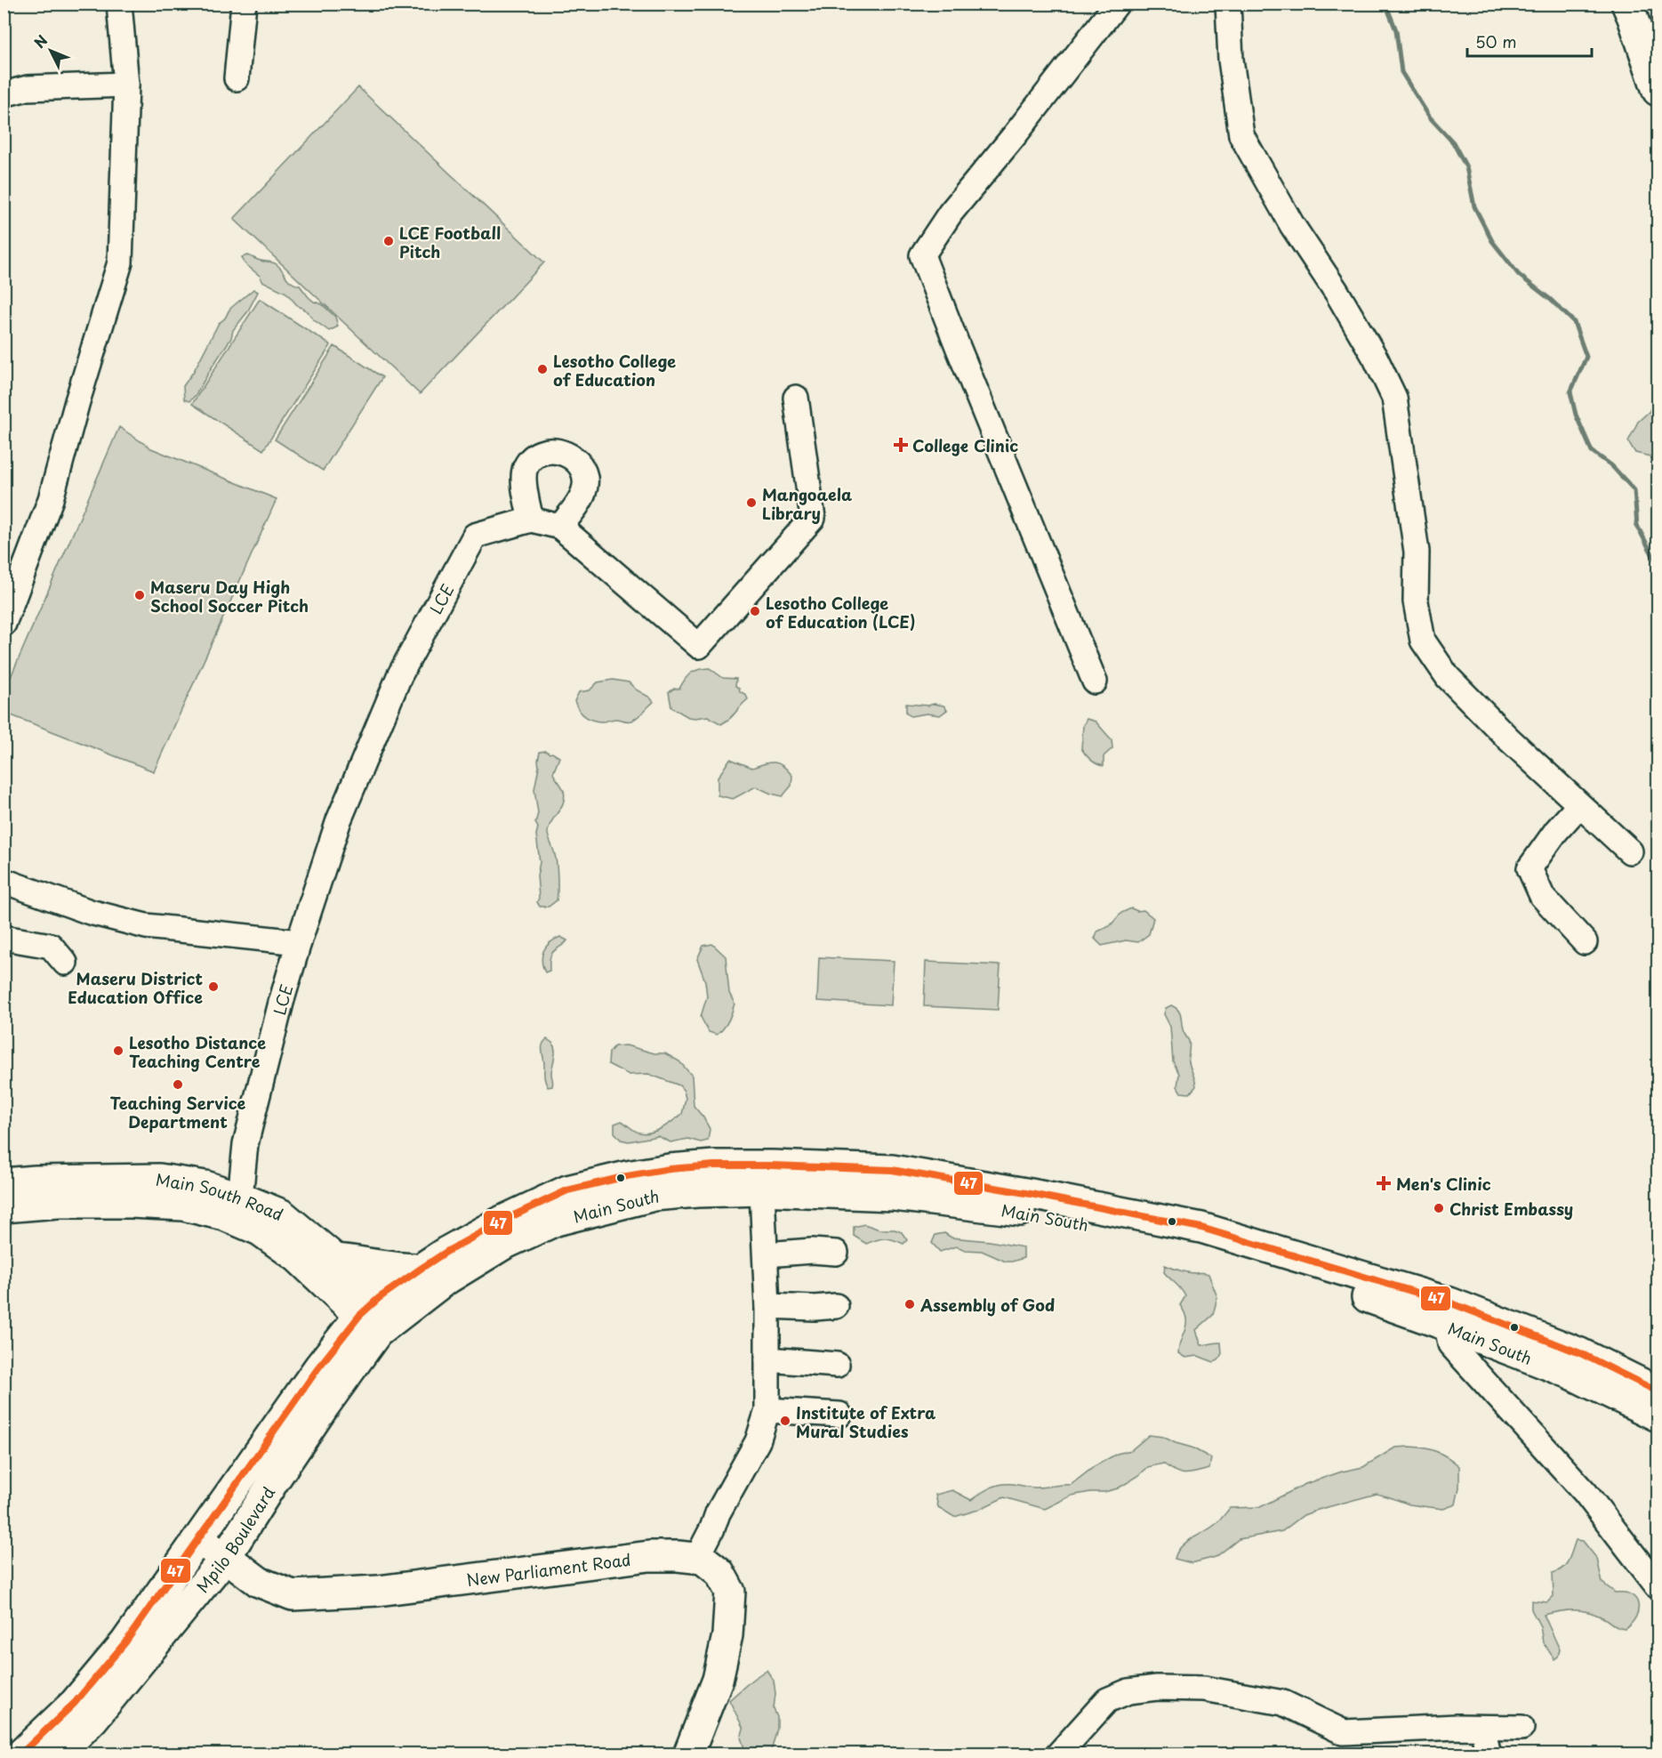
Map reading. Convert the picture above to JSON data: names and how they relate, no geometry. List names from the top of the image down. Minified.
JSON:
{"streets":{"main road":["Main South Road","Main South","Mpilo Boulevard","New Parliament Road"],"street":["LCE"]},"crossings":[["LCE","Main South Road"],["Main South Road","Main South"],["Main South Road","Mpilo Boulevard"],["Main South","Mpilo Boulevard"],["Mpilo Boulevard","New Parliament Road"]],"places":{"other":["LCE Football Pitch","Lesotho College of Education","Mangoaela Library","Maseru Day High School Soccer Pitch","Lesotho College of Education (LCE)","Maseru District Education Office","Lesotho Distance Teaching Centre","Teaching Service Department","Christ Embassy","Assembly of God","Institute of Extra Mural Studies"],"health":["College Clinic","Men's Clinic"]},"lines":["transit line 47"],"scale_bar":"50 m","north":"top left"}
